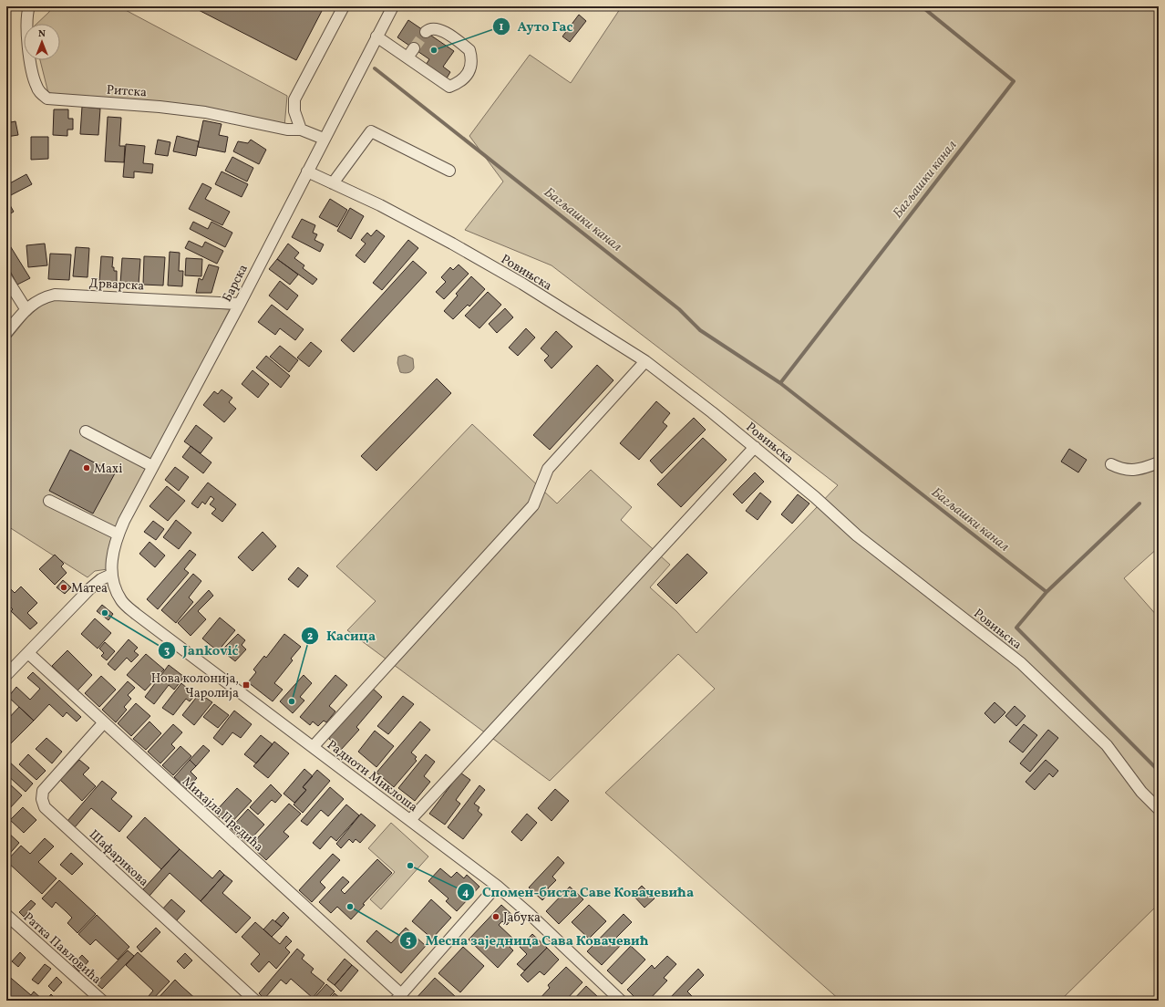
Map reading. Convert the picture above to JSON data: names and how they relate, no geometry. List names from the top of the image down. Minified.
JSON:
{"streets":{"street":["Ритска","Ровињска","Барска","Дрварска","Радноти Миклоша","Михајла Предића","Шафарикова","Ратка Павловића"]},"crossings":[["Ритска","Барска"],["Ровињска","Барска"],["Барска","Дрварска"],["Барска","Радноти Миклоша"],["Михајла Предића","Шафарикова"]],"water":["Багљашки канал"],"places":{"other":["Ауто Гас","Maxi","Матеа","Janković","Касица","Спомен-биста Саве Ковачевића","Месна заједница Сава Ковачевић","Јабука"],"transit":["Нова колонија, Чаролија"]},"north":"top"}
